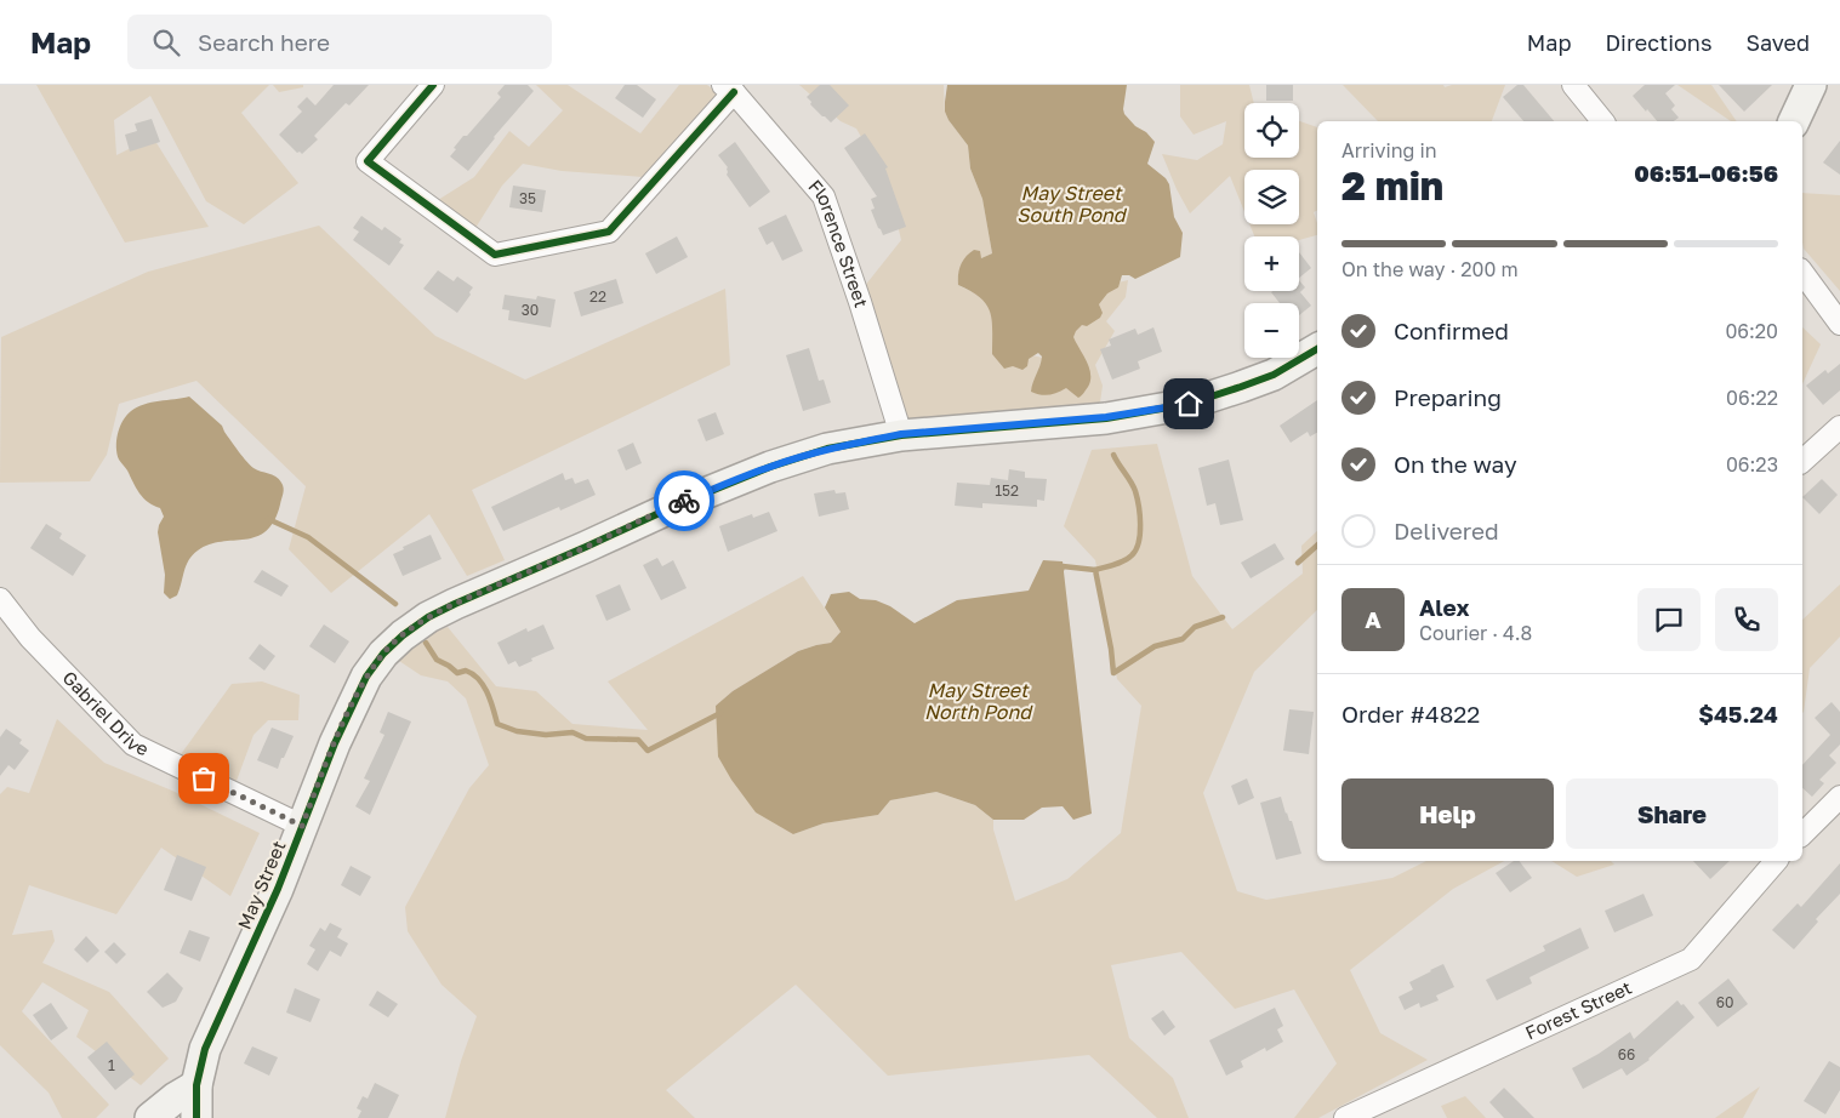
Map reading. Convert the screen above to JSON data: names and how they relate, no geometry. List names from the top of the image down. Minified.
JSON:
{"streets":{"street":["Florence Street","Gabriel Drive","May Street","Forest Street"]},"crossings":[["Florence Street","May Street"],["Gabriel Drive","May Street"]],"water":["May Street South Pond","May Street North Pond"],"house_numbers":["35","22","30","152","60","66","1"],"page":{"header":"Map","search":"Search here","nav":["Map","Directions","Saved"],"map_buttons":["+","−"],"heading":["2 min","Arriving in","06:51–06:56"],"panel":["Alex","Courier · 4.8","Order #4822","$45.24"],"bar":"On the way · 200 m","list":[["Confirmed","06:20"],["Preparing","06:22"],["On the way","06:23"],"Delivered"],"round":"A","buttons":["Help","Share"]}}
